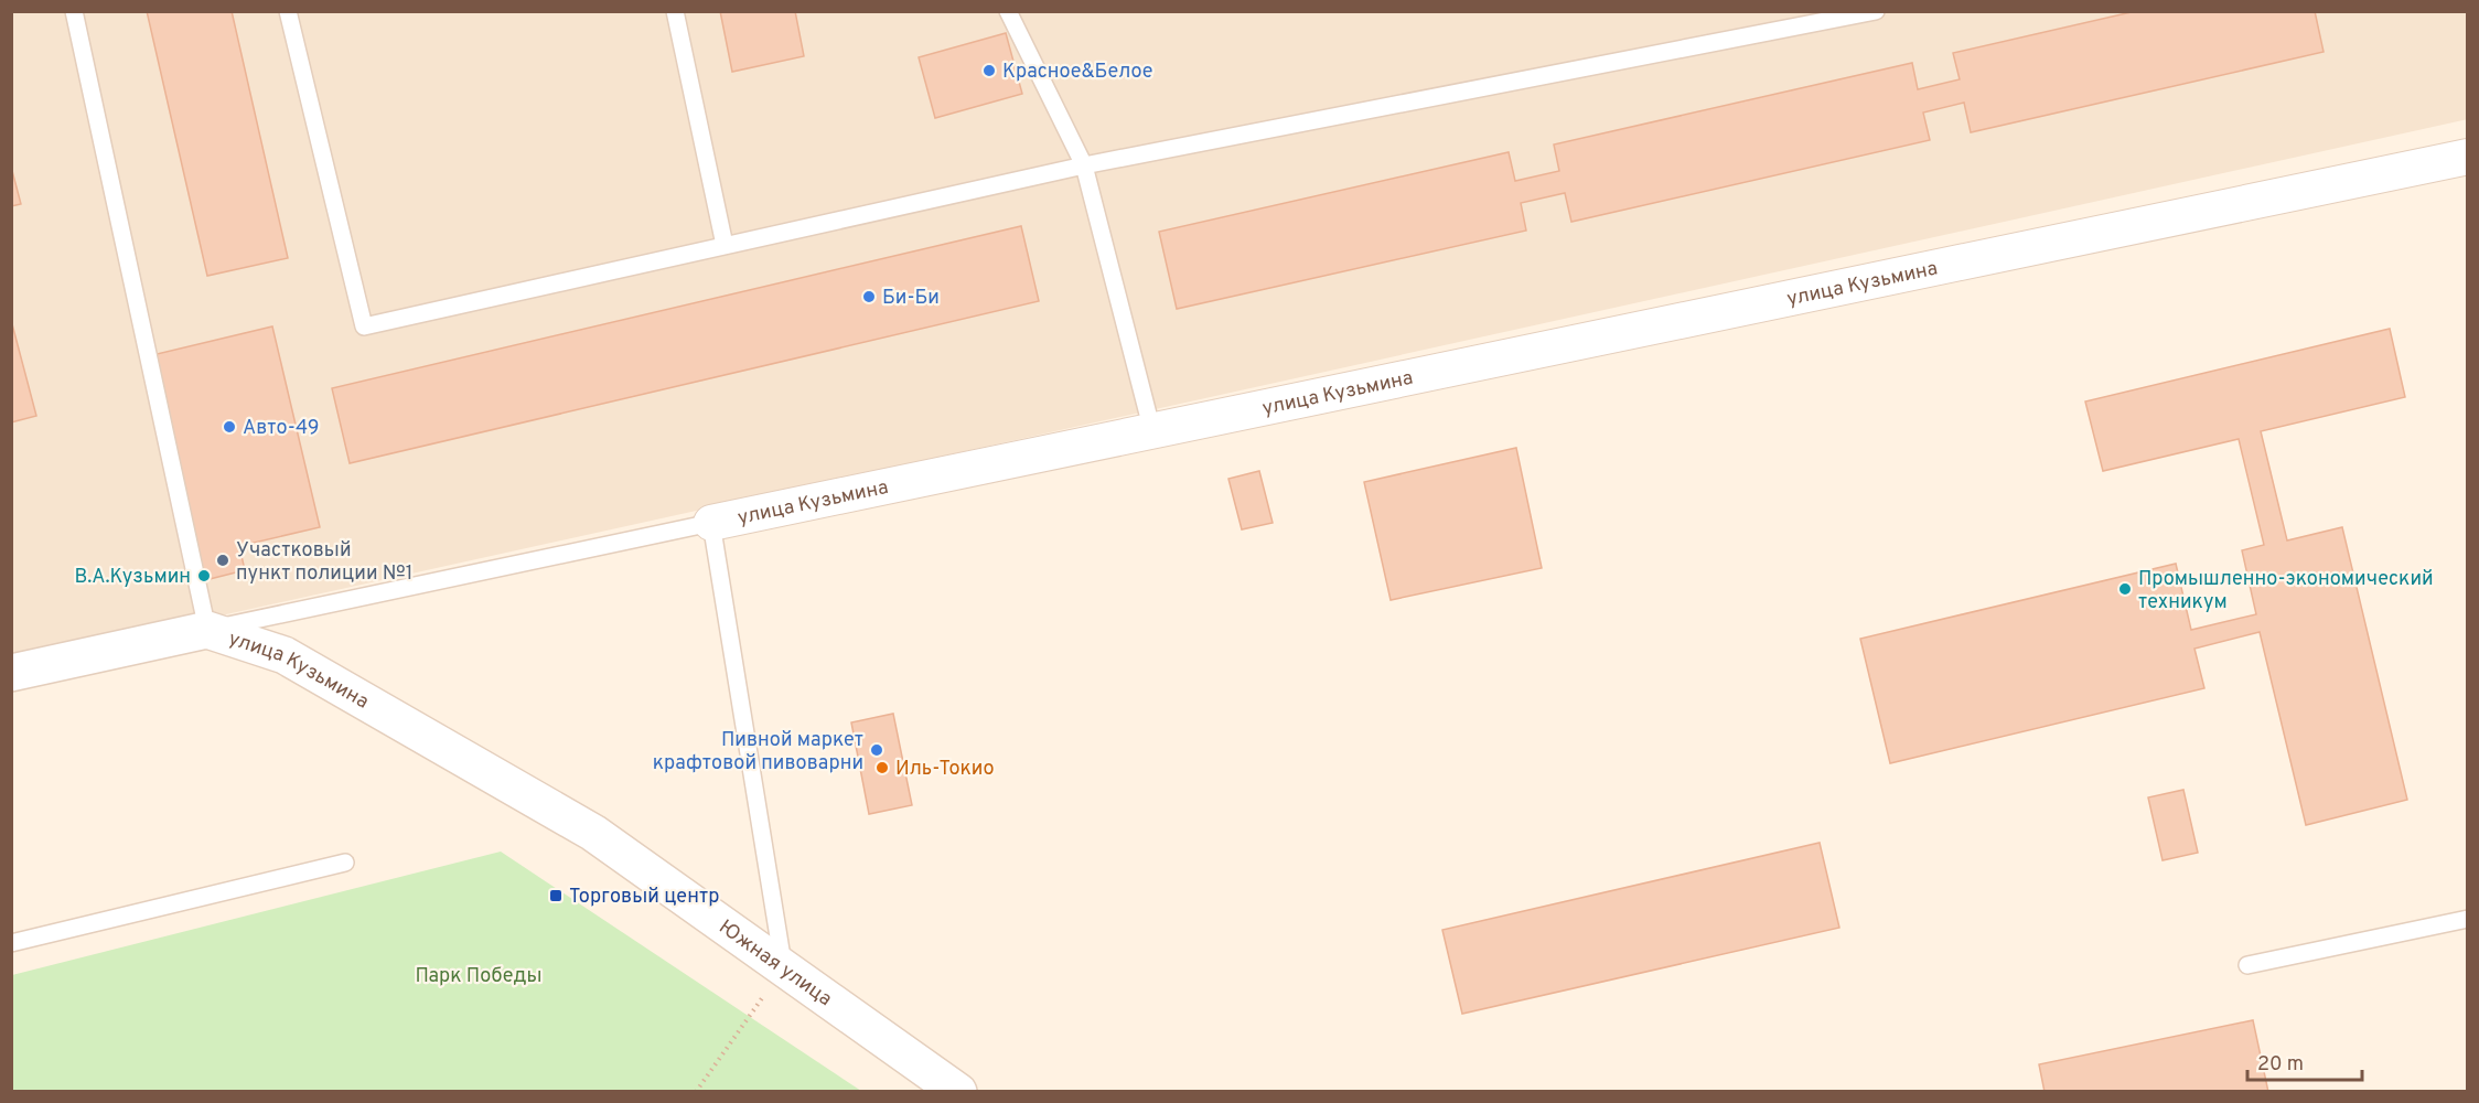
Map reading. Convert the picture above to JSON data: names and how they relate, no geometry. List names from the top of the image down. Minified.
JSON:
{"streets":{"street":["улица Кузьмина","Южная улица"]},"crossings":[["улица Кузьмина","Южная улица"]],"parks":["Парк Победы"],"places":{"other":["Красное&Белое","Би-Би","Авто-49","Участковый пункт полиции №1","В.А.Кузьмин","Промышленно-экономический техникум","Пивной маркет крафтовой пивоварни","Иль-Токио"],"transit":["Торговый центр"]},"scale_bar":"20 m"}
